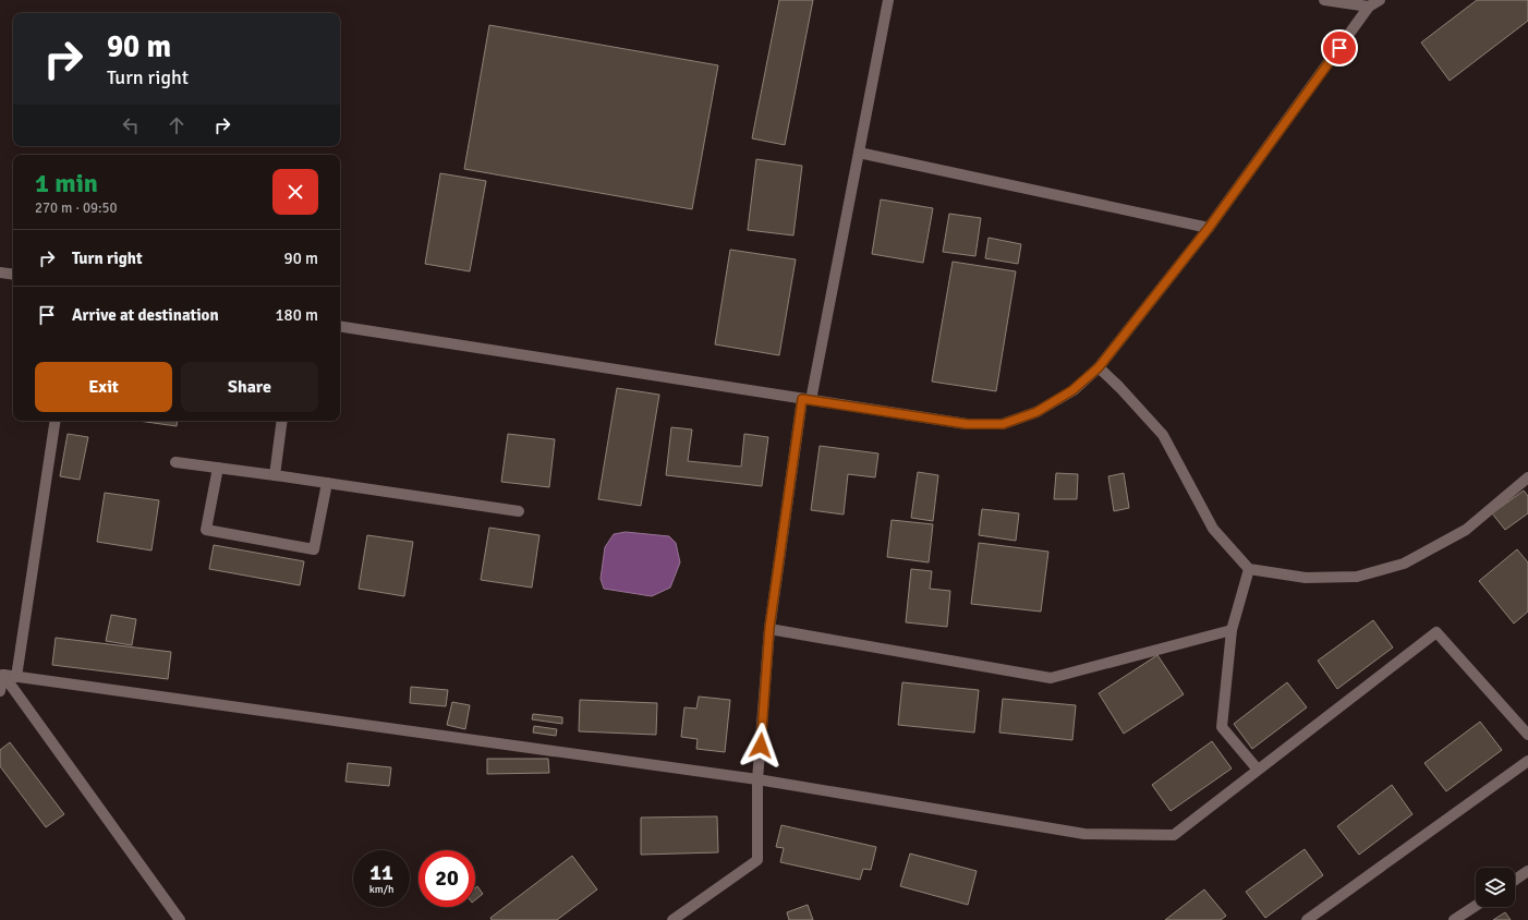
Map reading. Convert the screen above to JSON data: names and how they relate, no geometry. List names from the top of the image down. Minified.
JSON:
{"page":{"turn":["90 m","Turn right"],"heading":["1 min","270 m · 09:50"],"list":[{"name":"Turn right","value":"90 m"},{"name":"Arrive at destination","value":"180 m"}],"buttons":["Exit","Share"],"speed":"11 km/h","limit":"20"}}
